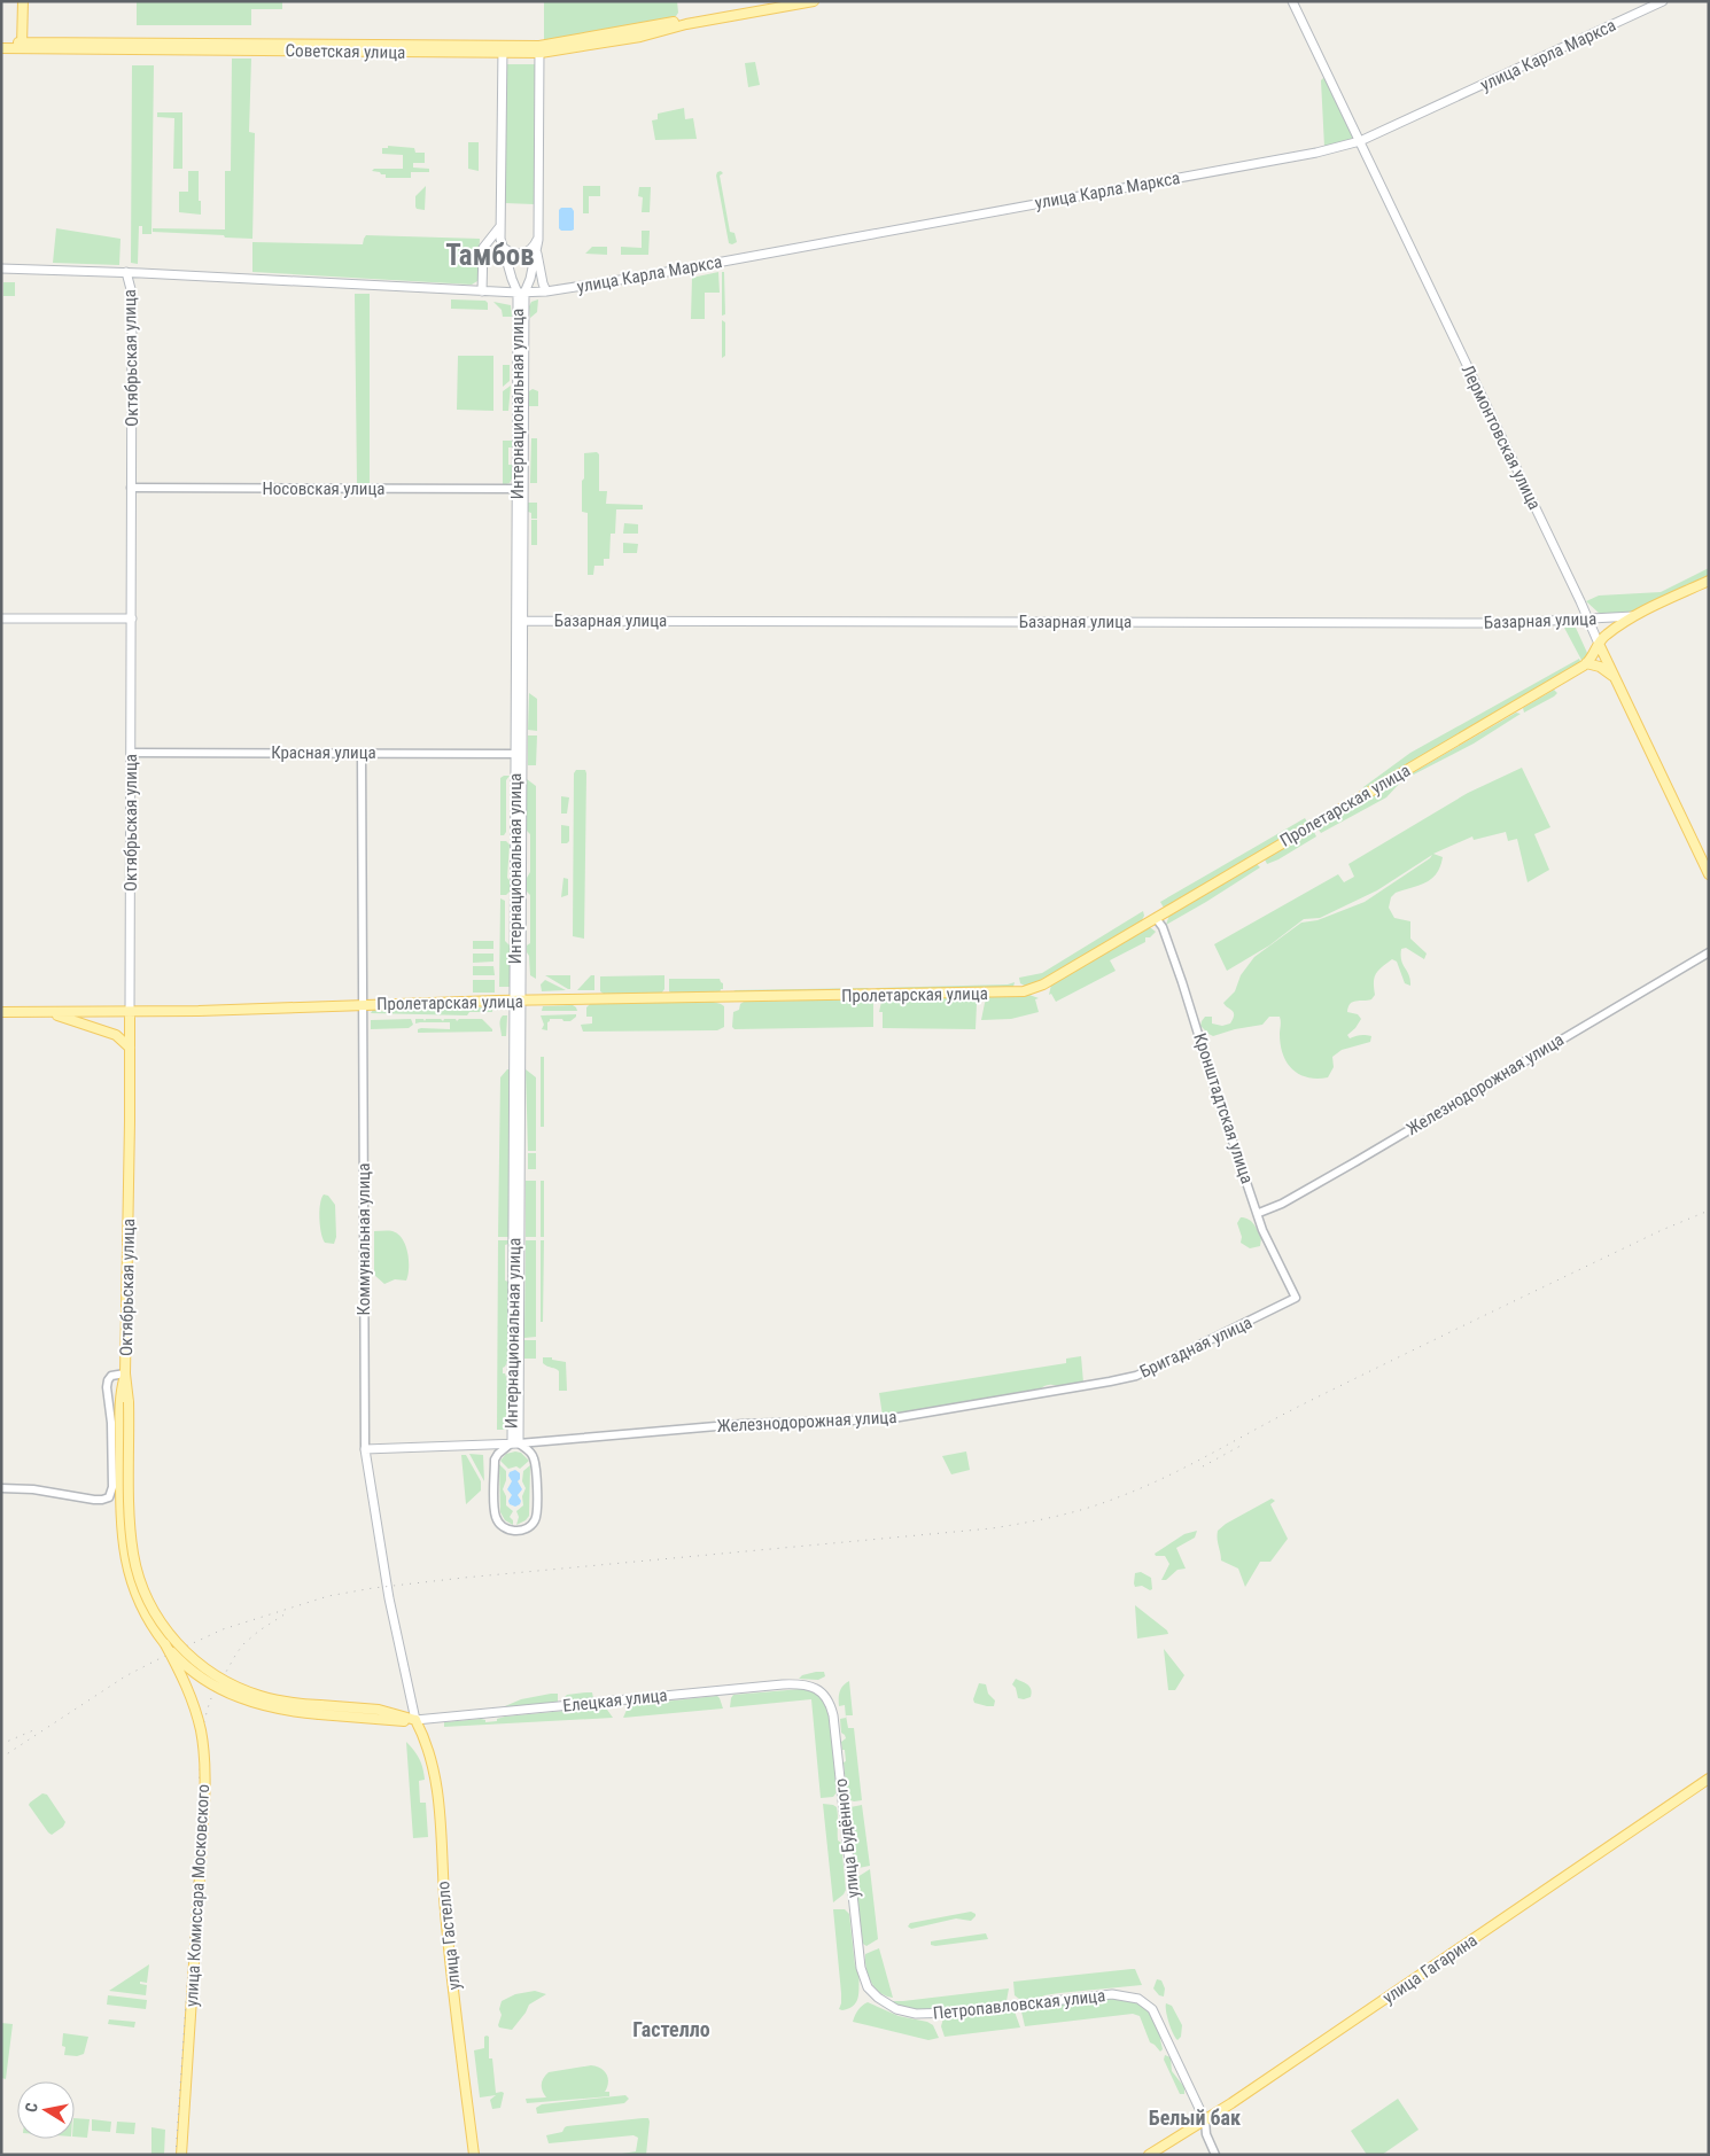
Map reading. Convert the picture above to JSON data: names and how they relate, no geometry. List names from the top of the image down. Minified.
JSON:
{"streets":{"main road":["Советская улица","улица Карла Маркса","Октябрьская улица","Интернациональная улица","Лермонтовская улица","Базарная улица","Пролетарская улица","Железнодорожная улица","Коммунальная улица","Елецкая улица","улица Будённого","улица Комиссара Московского","улица Гастелло","улица Гагарина","Петропавловская улица"],"street":["Носовская улица","Красная улица","Кронштадтская улица","Бригадная улица"]},"crossings":[["Советская улица","Интернациональная улица"],["улица Карла Маркса","Октябрьская улица"],["улица Карла Маркса","Интернациональная улица"],["улица Карла Маркса","Лермонтовская улица"],["Октябрьская улица","Носовская улица"],["Октябрьская улица","Красная улица"],["Октябрьская улица","Пролетарская улица"],["Интернациональная улица","Носовская улица"],["Интернациональная улица","Базарная улица"],["Интернациональная улица","Красная улица"],["Интернациональная улица","Пролетарская улица"],["Интернациональная улица","Железнодорожная улица"],["Лермонтовская улица","Базарная улица"],["Лермонтовская улица","Пролетарская улица"],["Базарная улица","Пролетарская улица"],["Красная улица","Коммунальная улица"],["Пролетарская улица","Кронштадтская улица"],["Пролетарская улица","Коммунальная улица"],["Железнодорожная улица","Кронштадтская улица"],["Железнодорожная улица","Коммунальная улица"],["Железнодорожная улица","Бригадная улица"],["Кронштадтская улица","Бригадная улица"],["Коммунальная улица","Елецкая улица"],["Коммунальная улица","улица Гастелло"],["Елецкая улица","улица Будённого"],["Елецкая улица","улица Гастелло"],["улица Будённого","Петропавловская улица"],["улица Гагарина","Петропавловская улица"]],"districts":["Тамбов","Гастелло","Белый бак"],"north":"left"}
